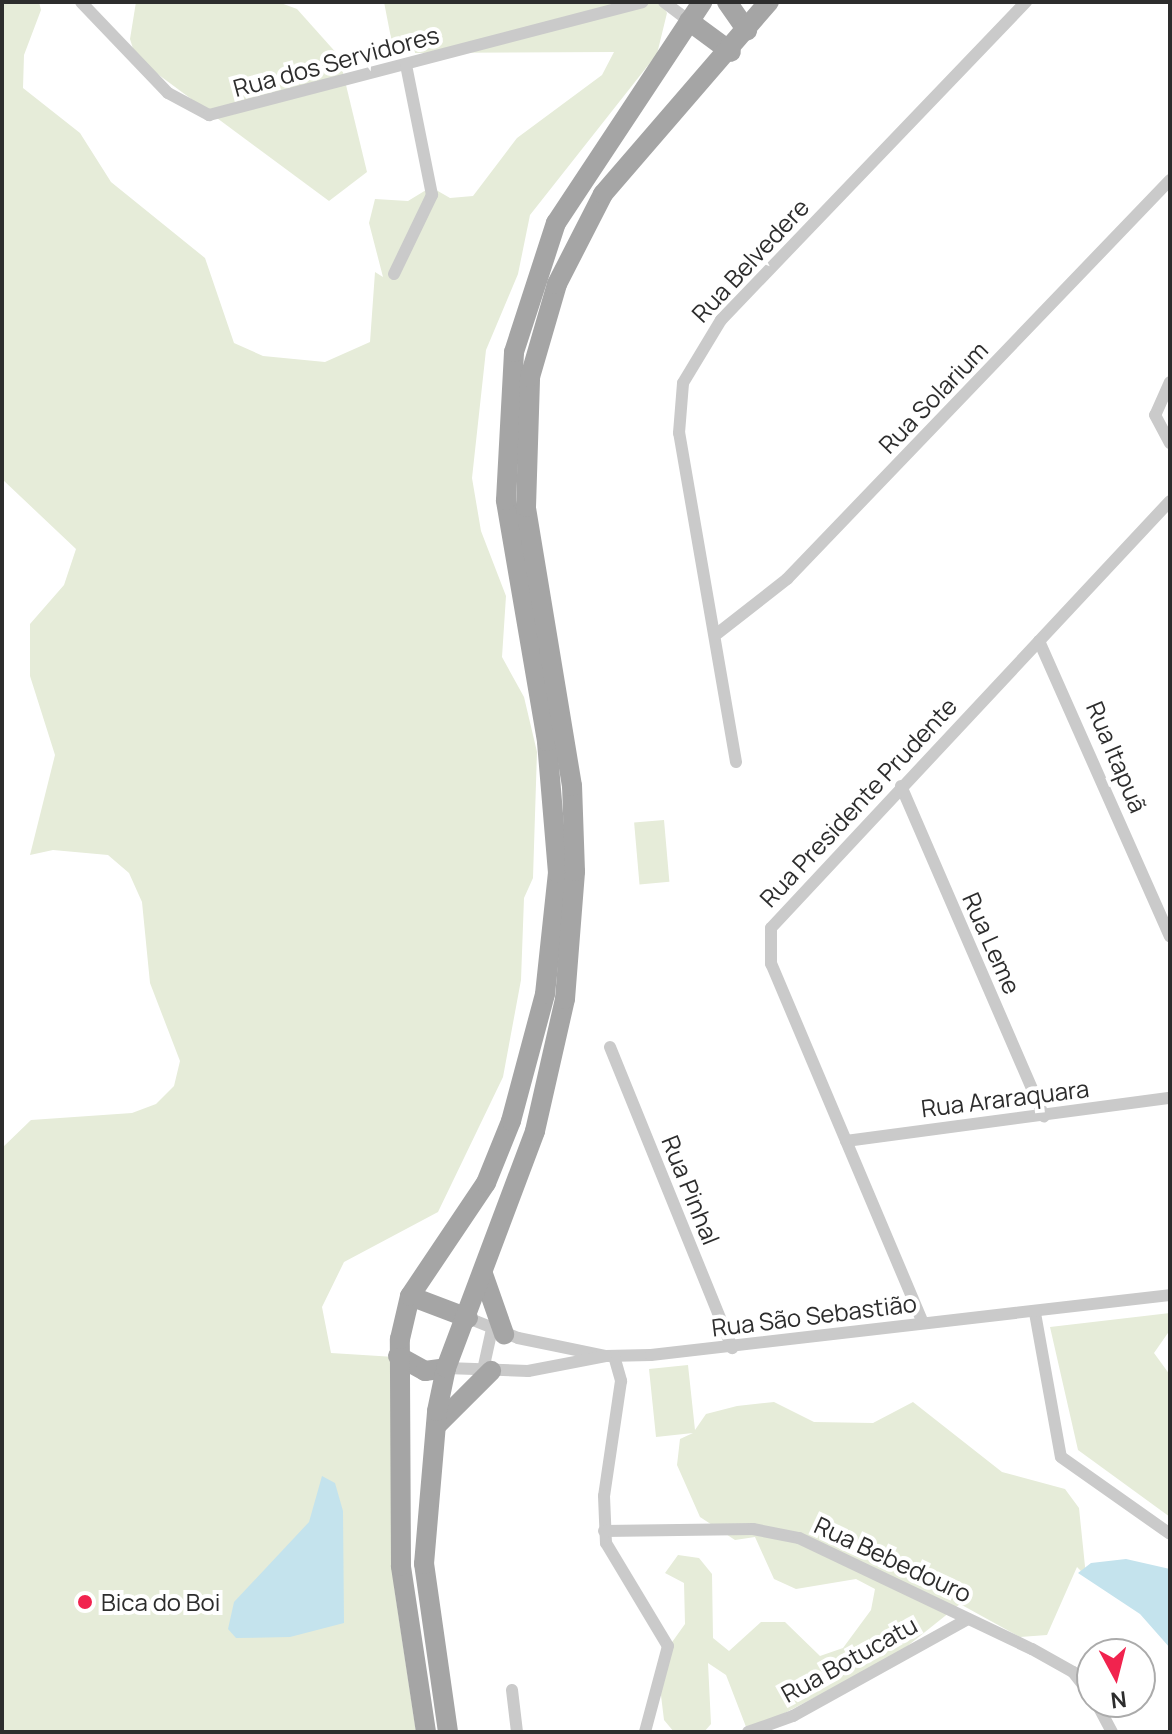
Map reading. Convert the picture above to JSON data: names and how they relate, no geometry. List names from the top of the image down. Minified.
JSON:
{"streets":{"street":["Rua dos Servidores","Rua Belvedere","Rua Solarium","Rua Itapuã","Rua Presidente Prudente","Rua Leme","Rua Araraquara","Rua Pinhal","Rua São Sebastião","Rua Bebedouro","Rua Botucatu"]},"crossings":[["Rua Belvedere","Rua Solarium"],["Rua Itapuã","Rua Presidente Prudente"],["Rua Presidente Prudente","Rua Leme"],["Rua Presidente Prudente","Rua Araraquara"],["Rua Presidente Prudente","Rua São Sebastião"],["Rua Leme","Rua Araraquara"],["Rua Pinhal","Rua São Sebastião"],["Rua Bebedouro","Rua Botucatu"]],"places":["Bica do Boi"],"north":"bottom"}
